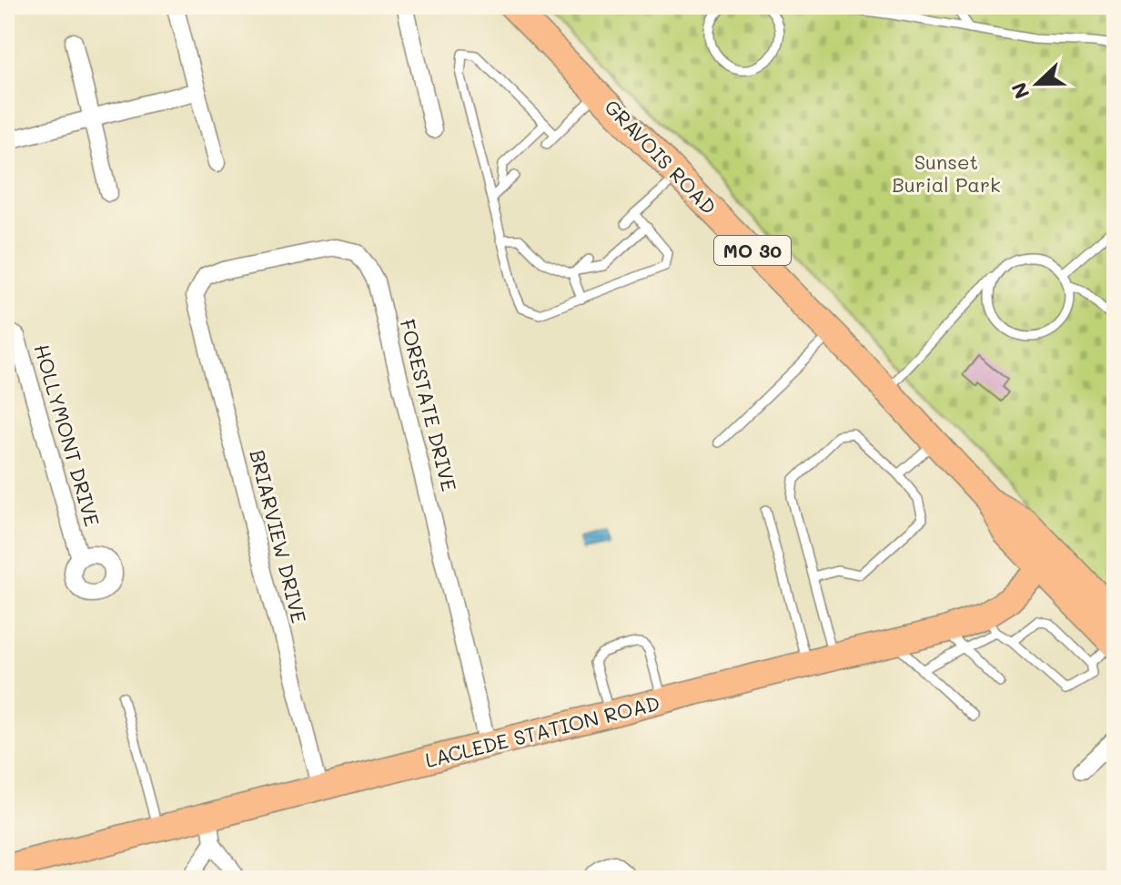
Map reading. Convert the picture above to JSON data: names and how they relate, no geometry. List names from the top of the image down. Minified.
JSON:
{"streets":{"main road":["GRAVOIS ROAD","MO 30","LACLEDE STATION ROAD"],"street":["FORESTATE DRIVE","HOLLYMONT DRIVE","BRIARVIEW DRIVE"]},"crossings":[["GRAVOIS ROAD","LACLEDE STATION ROAD"],["FORESTATE DRIVE","BRIARVIEW DRIVE"],["FORESTATE DRIVE","LACLEDE STATION ROAD"],["BRIARVIEW DRIVE","LACLEDE STATION ROAD"]],"parks":["Sunset Burial Park"],"north":"left"}
